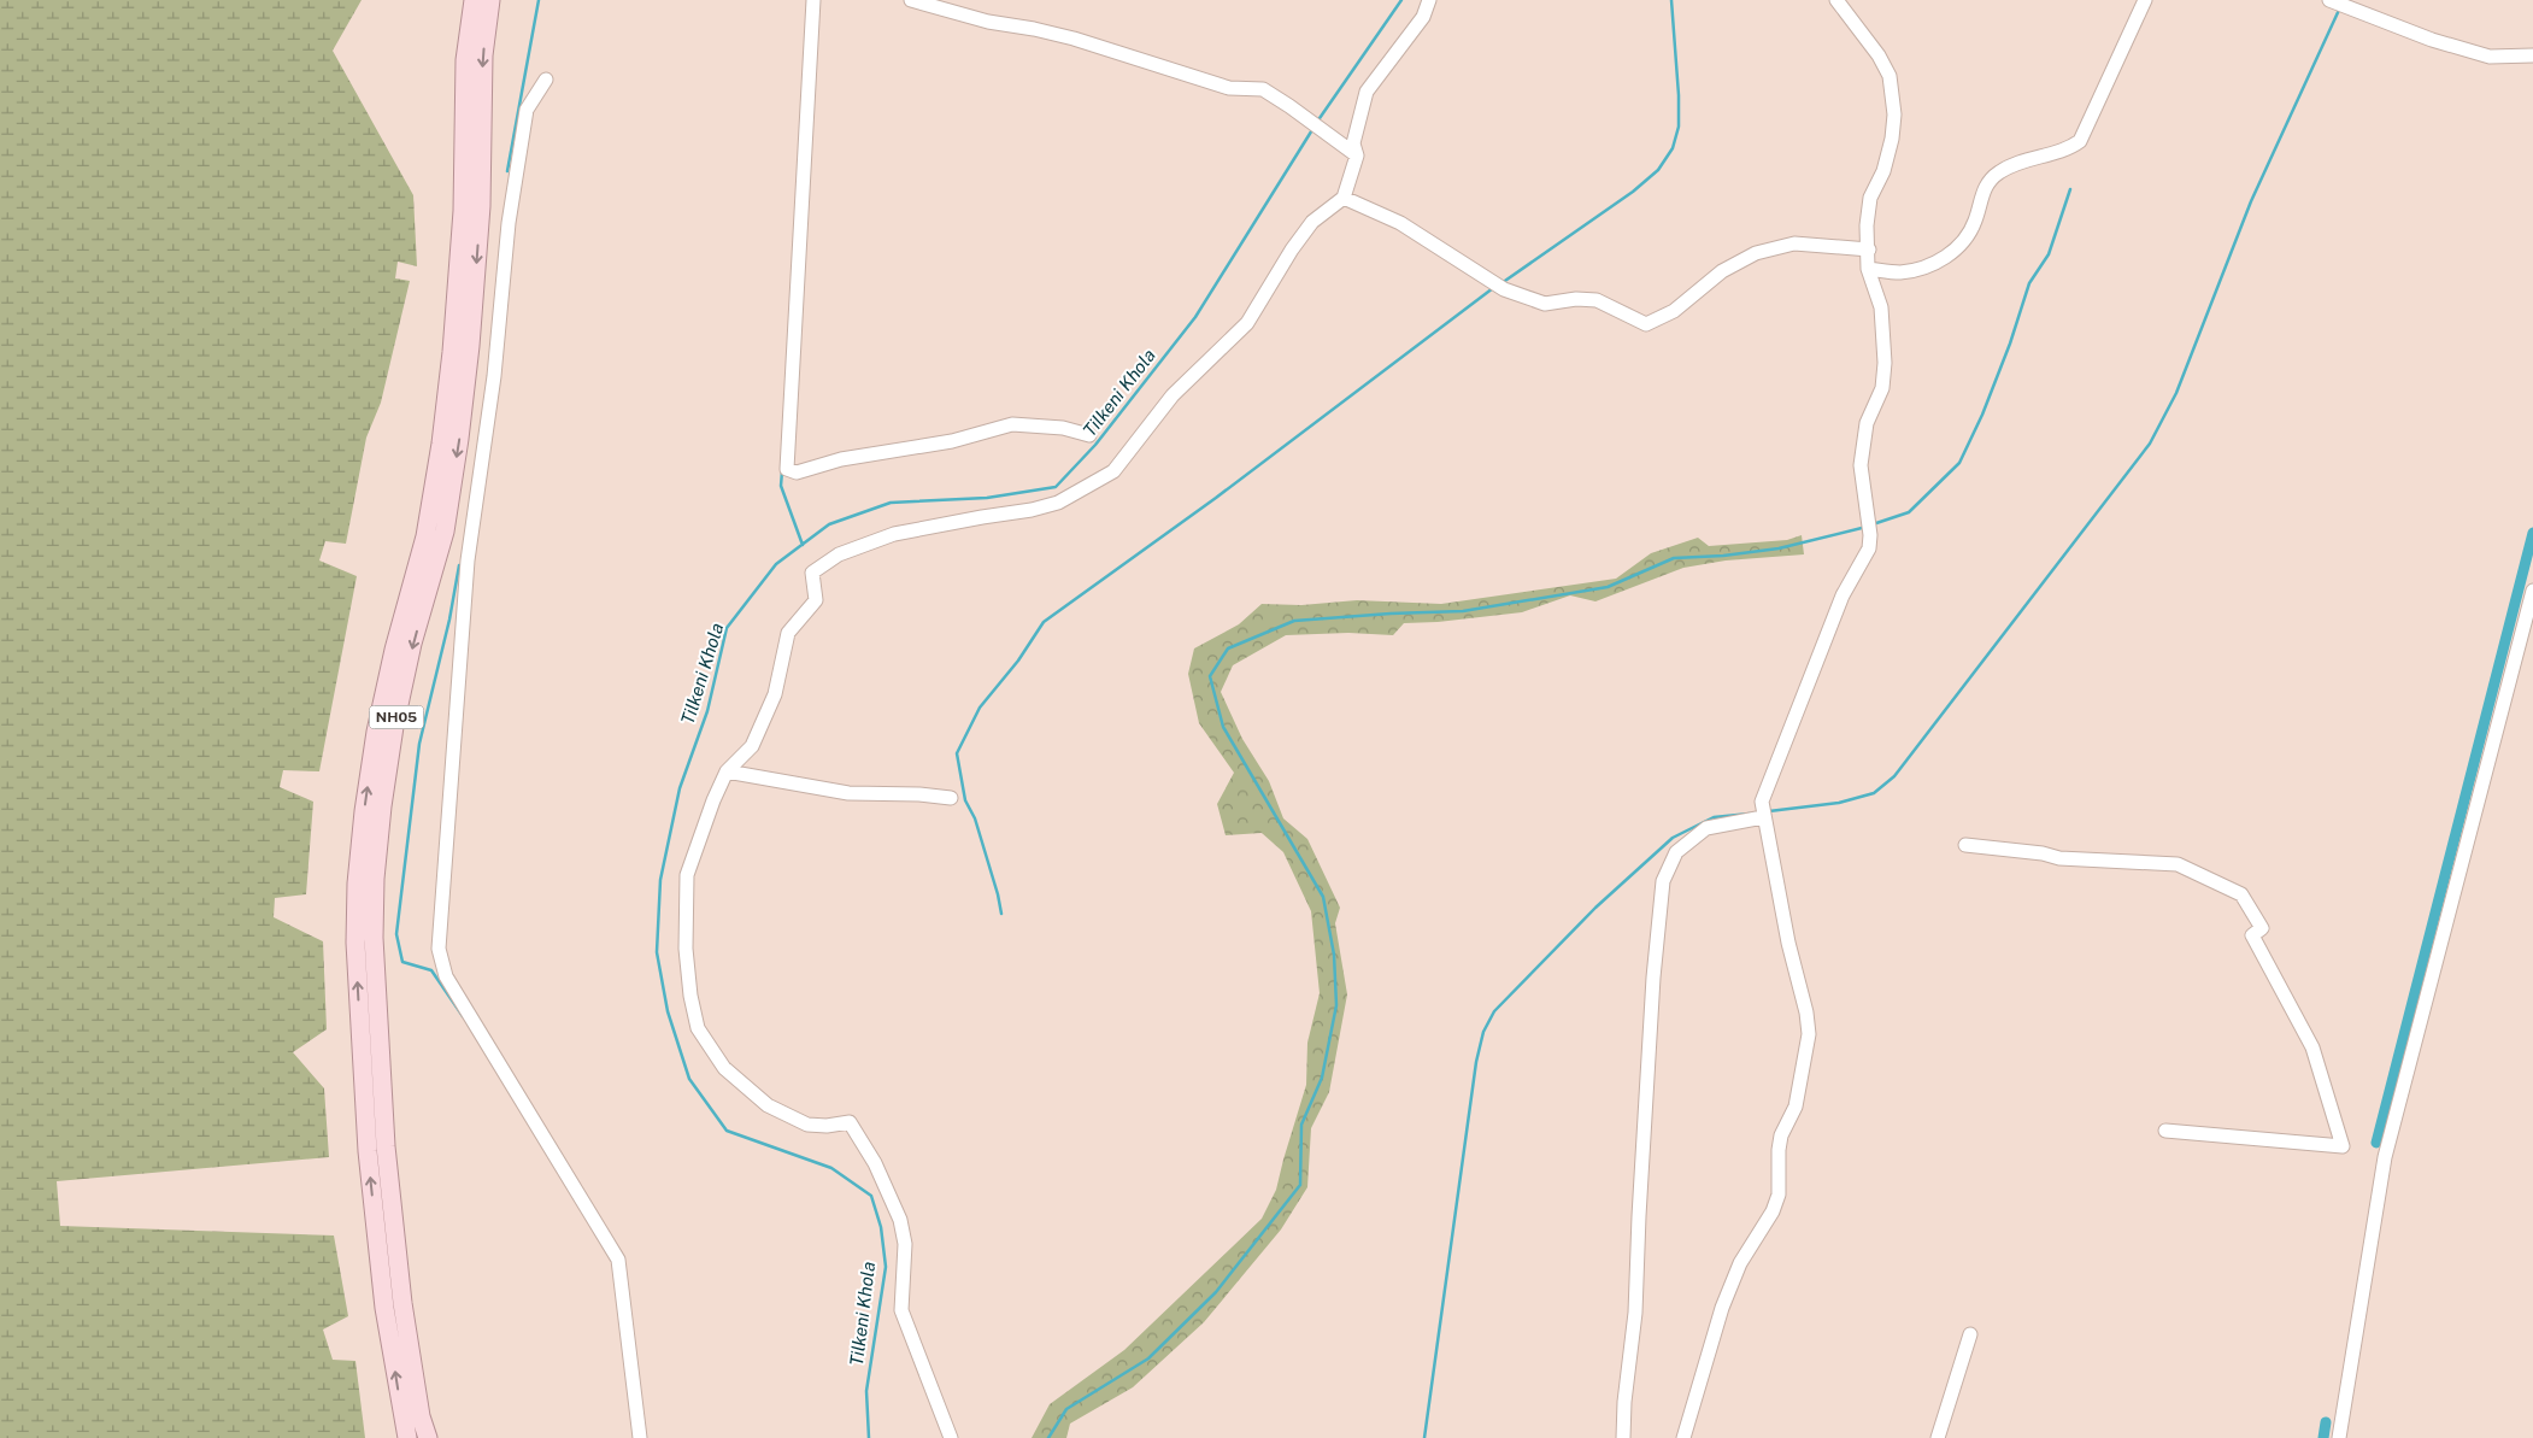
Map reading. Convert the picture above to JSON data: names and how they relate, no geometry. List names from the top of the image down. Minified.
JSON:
{"streets":{"main road":["NH05"]},"water":["Tilkeni Khola"]}
